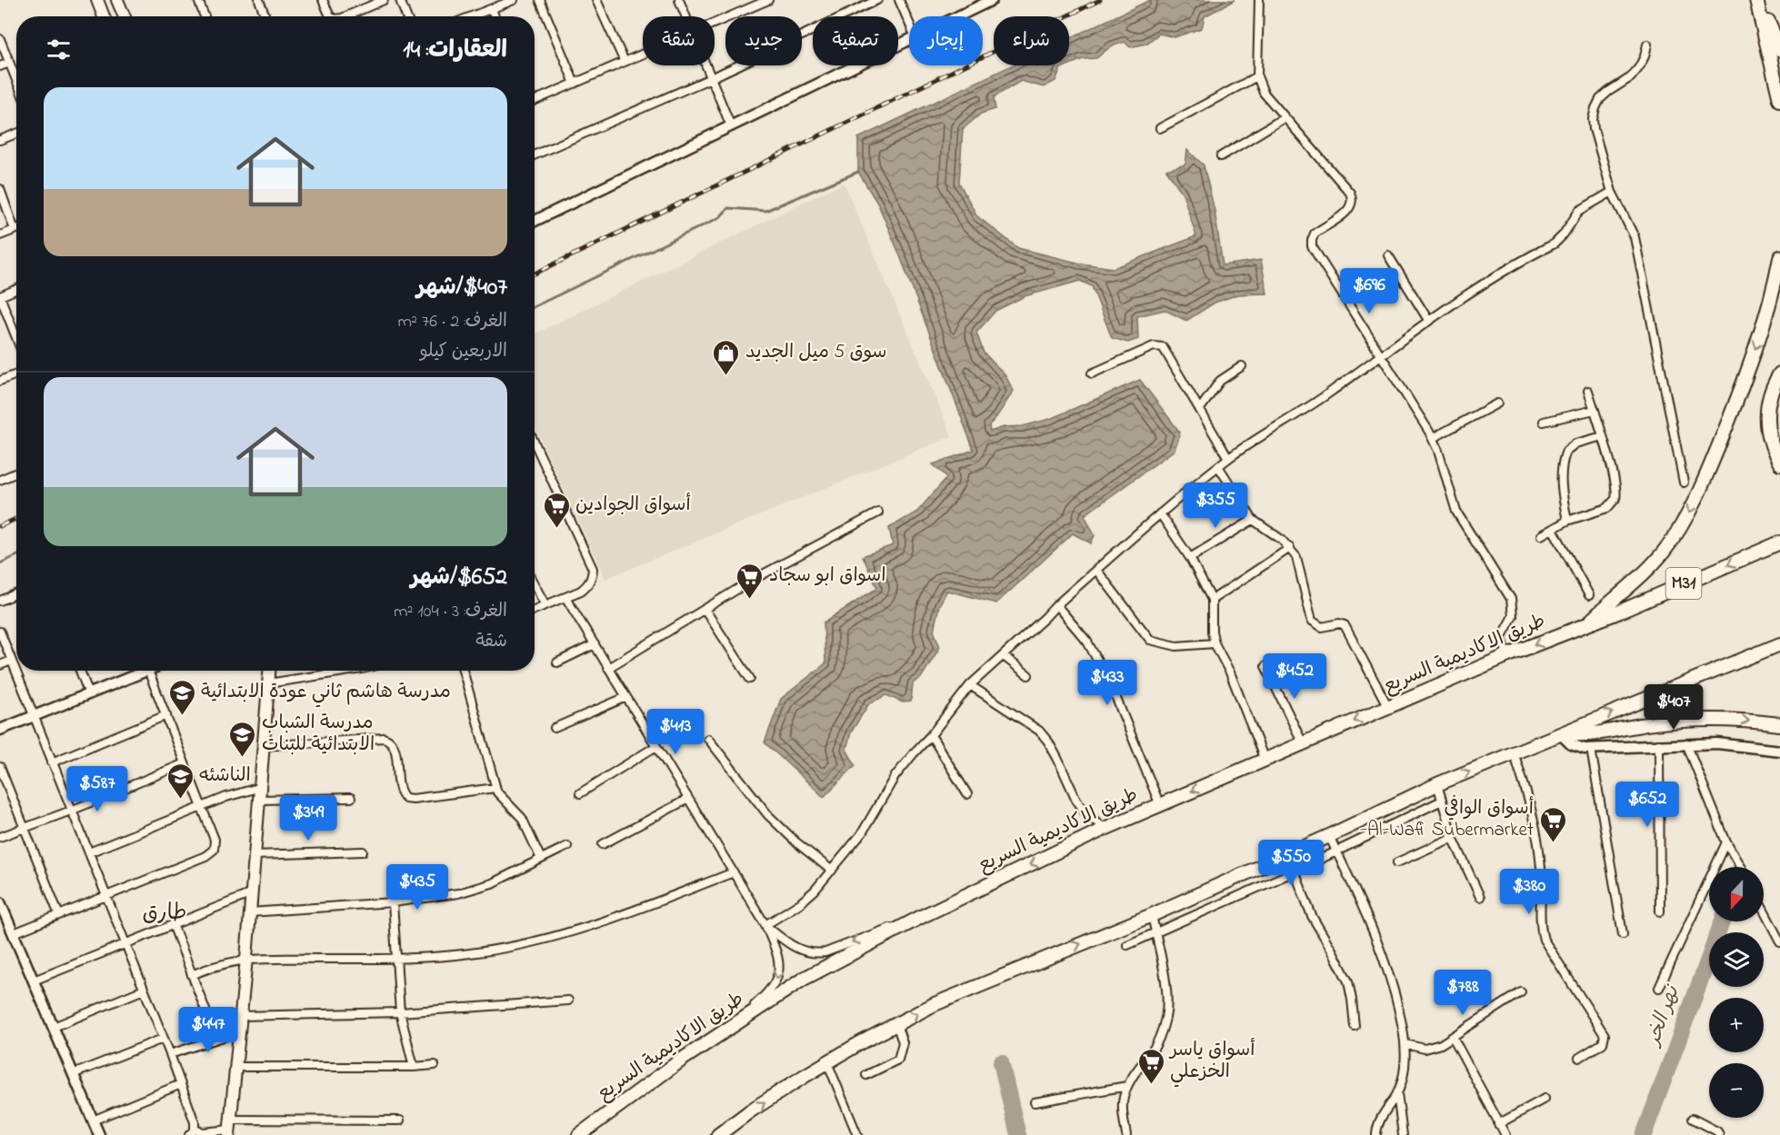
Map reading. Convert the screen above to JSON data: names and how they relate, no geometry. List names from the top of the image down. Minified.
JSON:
{"streets":{"highway":["M31","طريق الاكاديمية السريع"]},"crossings":[["M31","طريق الاكاديمية السريع"]],"districts":["طارق"],"water":["نهر الخر"],"places":{"shop":["سوق 5 ميل الجديد"],"supermarket":["أسواق الجوادين","اسواق ابو سجاد","أسواق الوافي -Al-Wafi Subermarket","أسواق ياسر الخزعلي"],"school or university":["مدرسة هاشم ثاني عودة الابتدائية","مدرسة الشباب الابتدائية للبنات","الناشئه"]},"north":"bottom","page":{"chip":["شراء","إيجار","تصفية","جديد","شقة"],"heading":"العقارات: 14","list":[{"name":"$407/شهر","note":"الغرف: 2 · 76 m² · الاربعين كيلو"},{"name":"$652/شهر","note":"الغرف: 3 · 104 m² · شقة"}],"price":["$696","$355","$452","$433","$407","$413","$587","$652","$349","$550","$435","$380","$788","$447"],"map_buttons":["+","−"]}}
